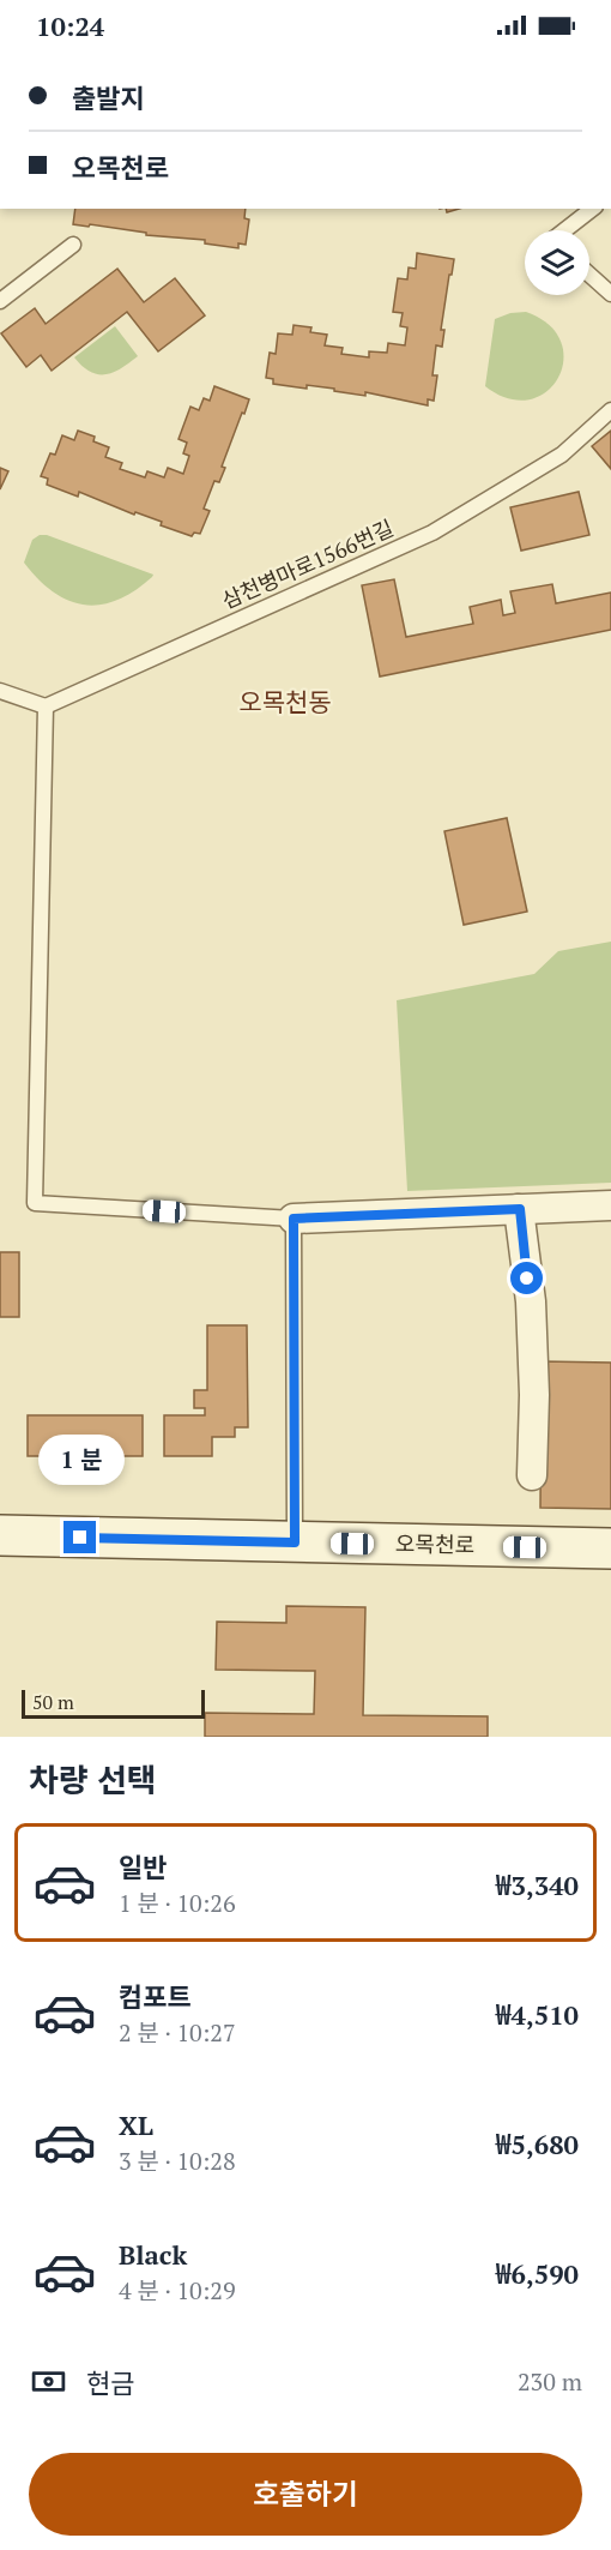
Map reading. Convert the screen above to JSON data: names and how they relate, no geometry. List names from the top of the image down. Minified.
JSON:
{"streets":{"street":["오목천로"],"lane":["삼천병마로1566번길"]},"districts":["오목천동"],"scale_bar":"50 m","page":{"status":"10:24","banner":["출발지","오목천로"],"bubble":"1 분","scale":"50 m","heading":"차량 선택","list":[{"name":"일반","note":"1 분 · 10:26","value":"₩3,340"},{"name":"컴포트","note":"2 분 · 10:27","value":"₩4,510"},{"name":"XL","note":"3 분 · 10:28","value":"₩5,680"},{"name":"Black","note":"4 분 · 10:29","value":"₩6,590"}],"pay":["현금","230 m"],"buttons":"호출하기"}}
